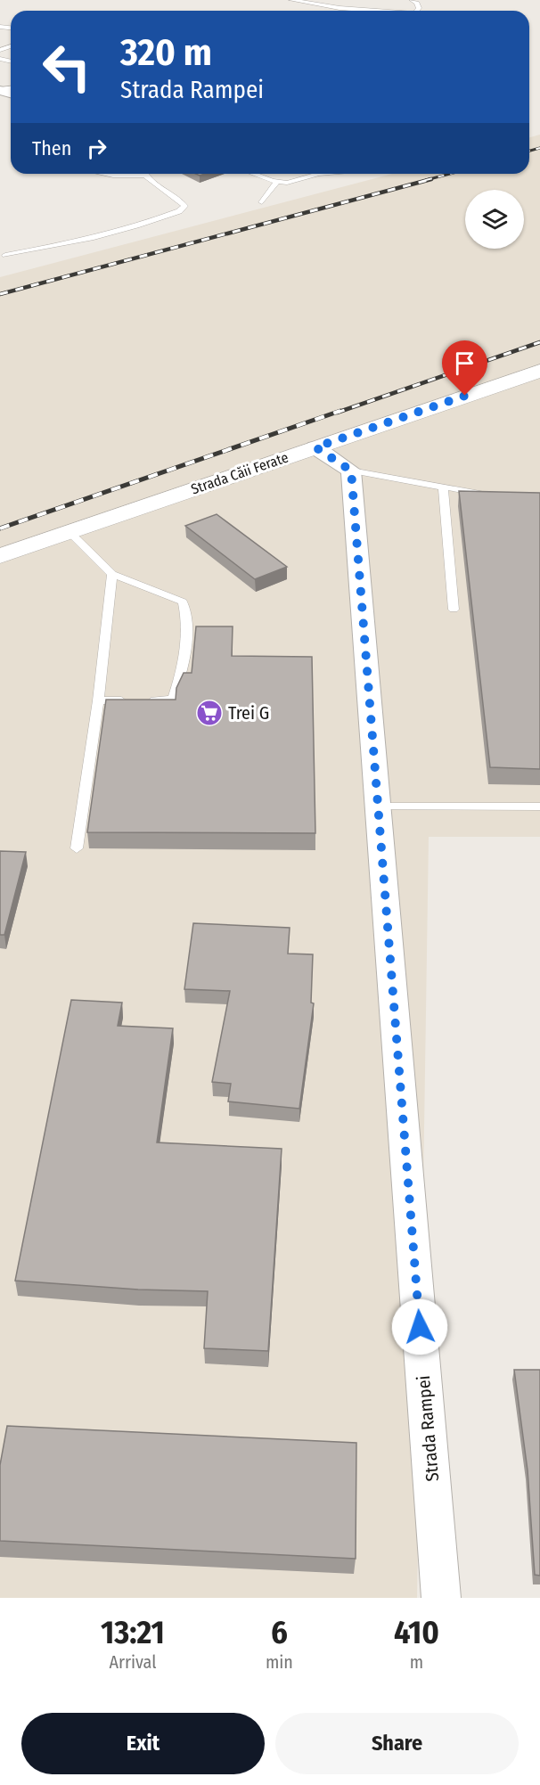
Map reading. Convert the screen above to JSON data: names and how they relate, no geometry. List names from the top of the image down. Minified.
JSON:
{"streets":{"street":["Strada Căii Ferate","Strada Rampei"]},"places":{"supermarket":["Trei G"]},"page":{"turn":["320 m","Strada Rampei"],"then":"Then","eta":["13:21","Arrival","6","min","410","m"],"buttons":["Exit","Share"]}}
